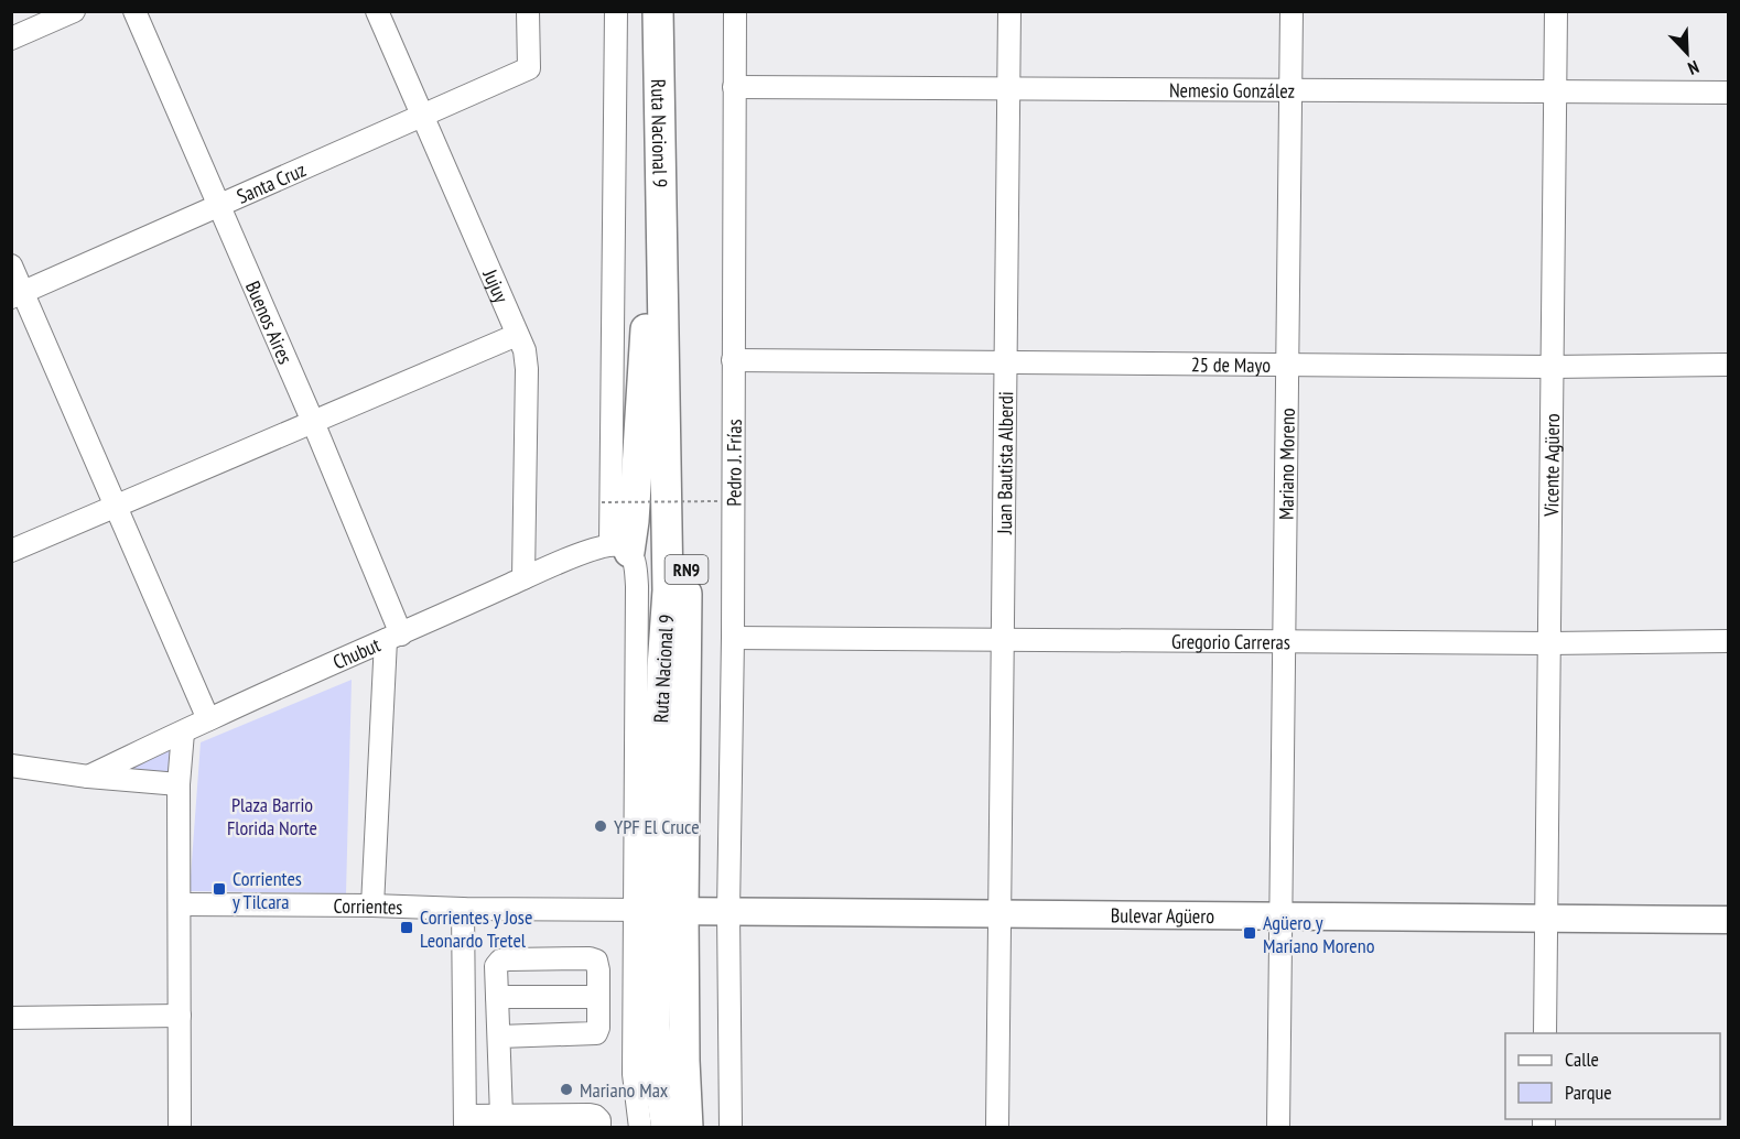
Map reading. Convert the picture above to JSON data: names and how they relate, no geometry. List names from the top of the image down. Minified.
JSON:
{"streets":{"highway":["Ruta Nacional 9","RN9"],"main road":["Bulevar Agüero"],"street":["Nemesio González","Santa Cruz","Jujuy","Buenos Aires","25 de Mayo","Pedro J. Frías","Juan Bautista Alberdi","Mariano Moreno","Vicente Agüero","Gregorio Carreras","Chubut","Corrientes"]},"crossings":[["Nemesio González","Pedro J. Frías"],["Nemesio González","Juan Bautista Alberdi"],["Nemesio González","Mariano Moreno"],["Nemesio González","Vicente Agüero"],["Ruta Nacional 9","Corrientes"],["Ruta Nacional 9","Bulevar Agüero"],["Santa Cruz","Jujuy"],["Santa Cruz","Buenos Aires"],["Jujuy","Chubut"],["Buenos Aires","Chubut"],["25 de Mayo","Pedro J. Frías"],["25 de Mayo","Juan Bautista Alberdi"],["25 de Mayo","Mariano Moreno"],["25 de Mayo","Vicente Agüero"],["Pedro J. Frías","Gregorio Carreras"],["Pedro J. Frías","Bulevar Agüero"],["Juan Bautista Alberdi","Gregorio Carreras"],["Juan Bautista Alberdi","Bulevar Agüero"],["Mariano Moreno","Gregorio Carreras"],["Mariano Moreno","Bulevar Agüero"],["Vicente Agüero","Gregorio Carreras"],["Vicente Agüero","Bulevar Agüero"],["Corrientes","Bulevar Agüero"]],"parks":["Plaza Barrio Florida Norte"],"places":{"other":["YPF El Cruce","Mariano Max"],"transit":["Corrientes y Tilcara","Corrientes y Jose Leonardo Tretel","Agüero y Mariano Moreno"]},"legend":["Calle","Parque"],"north":"bottom right"}
